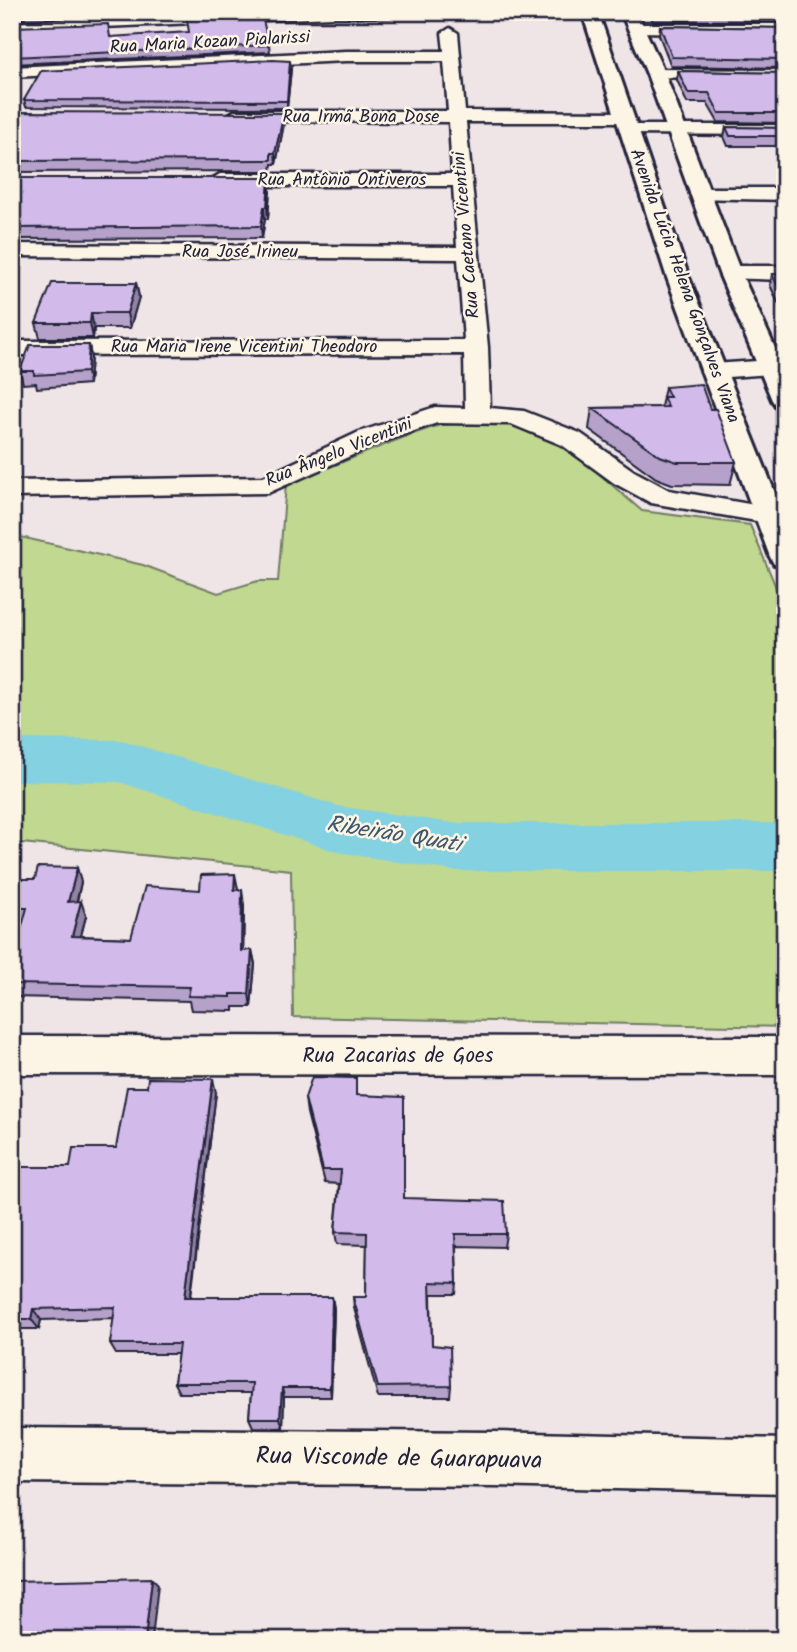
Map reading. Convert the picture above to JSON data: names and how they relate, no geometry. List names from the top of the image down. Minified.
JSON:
{"streets":{"street":["Rua Maria Kozan Pialarissi","Rua Irmã Bona Dose","Rua Antônio Ontiveros","Rua Caetano Vicentini","Rua José Irineu","Avenida Lúcia Helena Gonçalves Viana","Rua Maria Irene Vicentini Theodoro","Rua Ângelo Vicentini","Rua Zacarias de Goes","Rua Visconde de Guarapuava"]},"crossings":[["Rua Maria Kozan Pialarissi","Rua Caetano Vicentini"],["Rua Irmã Bona Dose","Rua Caetano Vicentini"],["Rua Irmã Bona Dose","Avenida Lúcia Helena Gonçalves Viana"],["Rua Antônio Ontiveros","Rua Caetano Vicentini"],["Rua Caetano Vicentini","Rua José Irineu"],["Rua Caetano Vicentini","Rua Maria Irene Vicentini Theodoro"],["Rua Caetano Vicentini","Rua Ângelo Vicentini"],["Avenida Lúcia Helena Gonçalves Viana","Rua Ângelo Vicentini"]],"water":["Ribeirão Quati"]}
